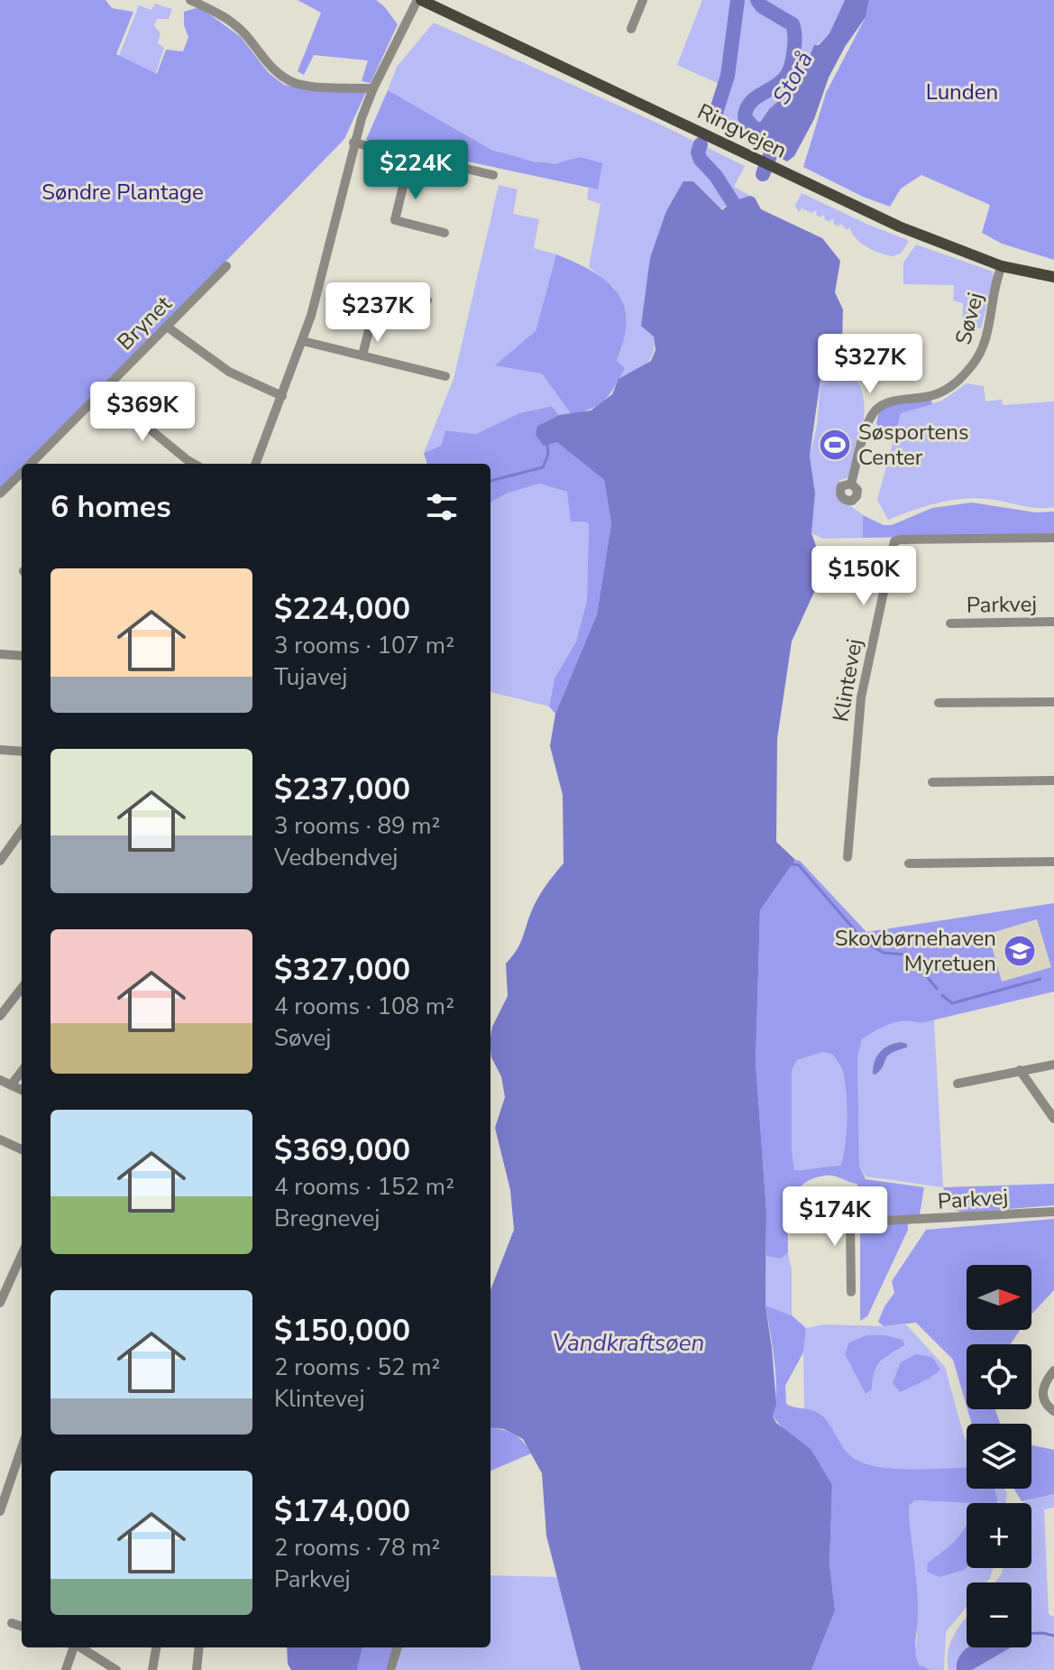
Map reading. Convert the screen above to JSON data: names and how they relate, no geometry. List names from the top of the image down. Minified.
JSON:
{"streets":{"main road":["Ringvejen"],"street":["Søvej","Brynet","Parkvej","Klintevej"]},"crossings":[["Ringvejen","Søvej"]],"water":["Storå","Vandkraftsøen"],"parks":["Lunden","Søndre Plantage"],"places":{"sports":["Søsportens Center"],"school or university":["Skovbørnehaven Myretuen"]},"north":"right","page":{"price":["$224K","$237K","$327K","$369K","$150K","$174K"],"heading":"6 homes","list":[{"name":"$224,000","note":"3 rooms · 107 m² · Tujavej"},{"name":"$237,000","note":"3 rooms · 89 m² · Vedbendvej"},{"name":"$327,000","note":"4 rooms · 108 m² · Søvej"},{"name":"$369,000","note":"4 rooms · 152 m² · Bregnevej"},{"name":"$150,000","note":"2 rooms · 52 m² · Klintevej"},{"name":"$174,000","note":"2 rooms · 78 m² · Parkvej"}],"map_buttons":["+","−"]}}
